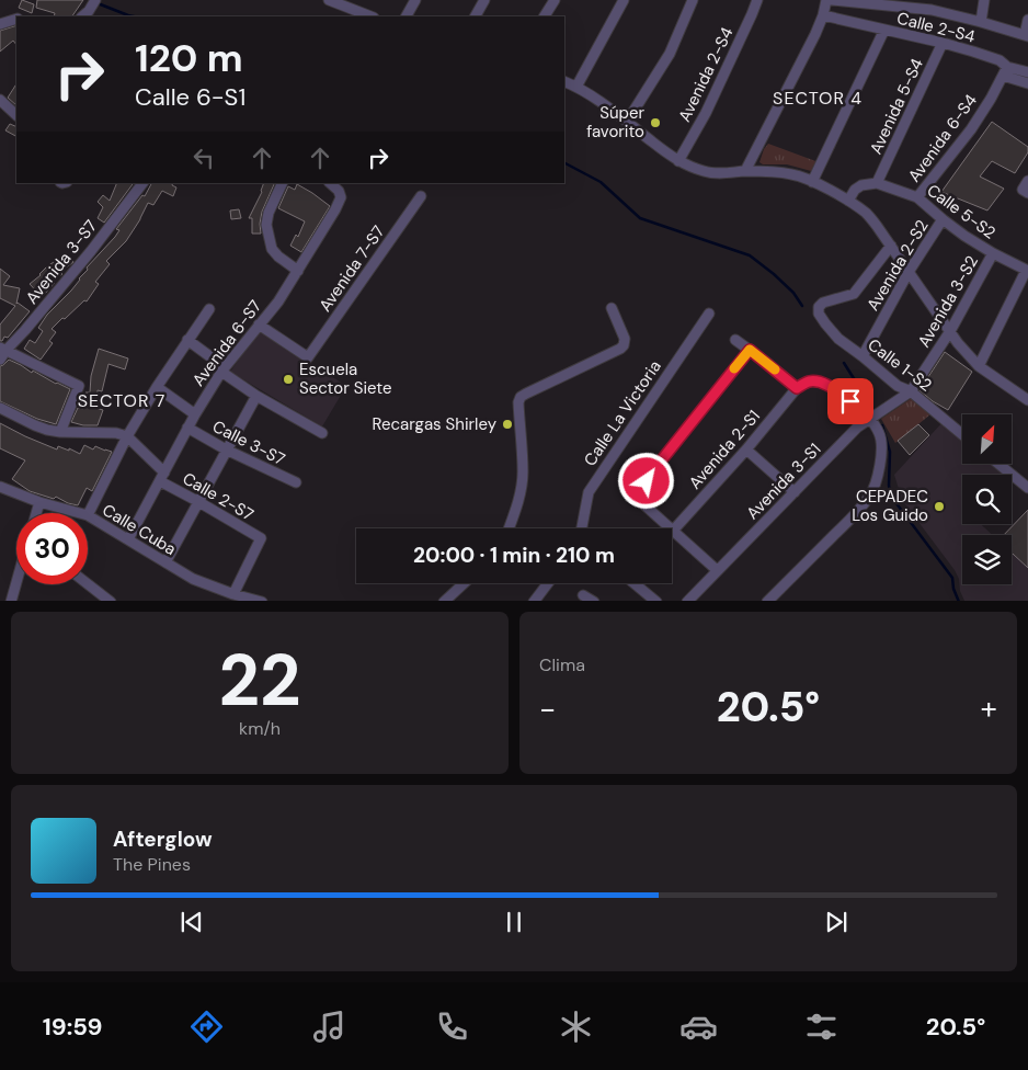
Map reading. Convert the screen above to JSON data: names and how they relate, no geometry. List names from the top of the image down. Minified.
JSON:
{"streets":{"street":["Calle 2-S4","Avenida 2-S4","Avenida 5-S4","Avenida 6-S4","Calle 5-S2","Avenida 3-S7","Avenida 2-S2","Avenida 7-S7","Avenida 3-S2","Avenida 6-S7","Calle 1-S2","Calle La Victoria","Calle 3-S7","Avenida 2-S1","Avenida 3-S1","Calle 2-S7","Calle Cuba"]},"crossings":[["Calle 2-S4","Avenida 5-S4"],["Calle 2-S4","Avenida 6-S4"],["Avenida 5-S4","Calle 5-S2"],["Avenida 6-S4","Calle 5-S2"],["Calle 5-S2","Avenida 2-S2"],["Calle 5-S2","Avenida 3-S2"],["Avenida 2-S2","Calle 1-S2"],["Avenida 7-S7","Avenida 6-S7"],["Avenida 3-S2","Calle 1-S2"],["Avenida 3-S2","Avenida 3-S1"],["Avenida 6-S7","Calle 3-S7"],["Avenida 6-S7","Calle 2-S7"],["Avenida 6-S7","Calle Cuba"],["Calle 1-S2","Avenida 3-S1"],["Calle 2-S7","Calle Cuba"]],"districts":["SECTOR 4","SECTOR 7"],"places":["Súper favorito","Escuela Sector Siete","Recargas Shirley","CEPADEC Los Guido"],"north":"top right","page":{"turn":["120 m","Calle 6-S1"],"limit":"30","trip":"20:00 · 1 min · 210 m","tile":[["22","km/h"],"Clima"],"heat":["−","20.5°","+"],"song":["Afterglow","The Pines"],"tabs":["19:59","20.5°"]}}
